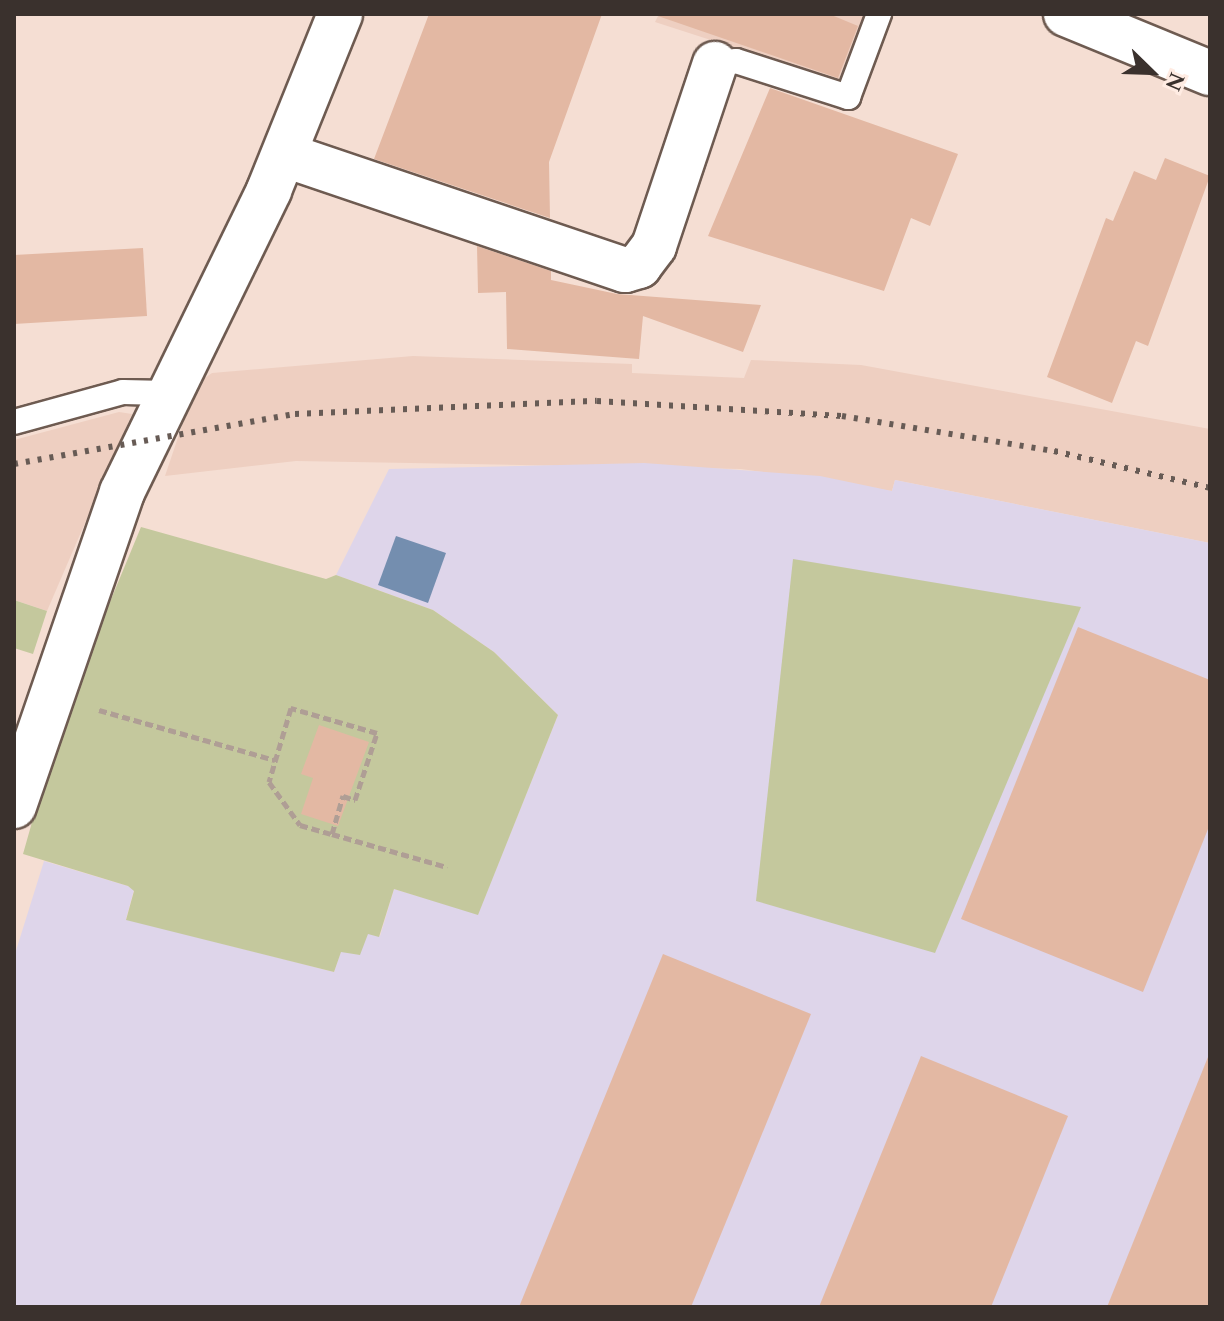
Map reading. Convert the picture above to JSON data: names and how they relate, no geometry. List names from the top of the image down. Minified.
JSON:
{"north":"bottom right"}
